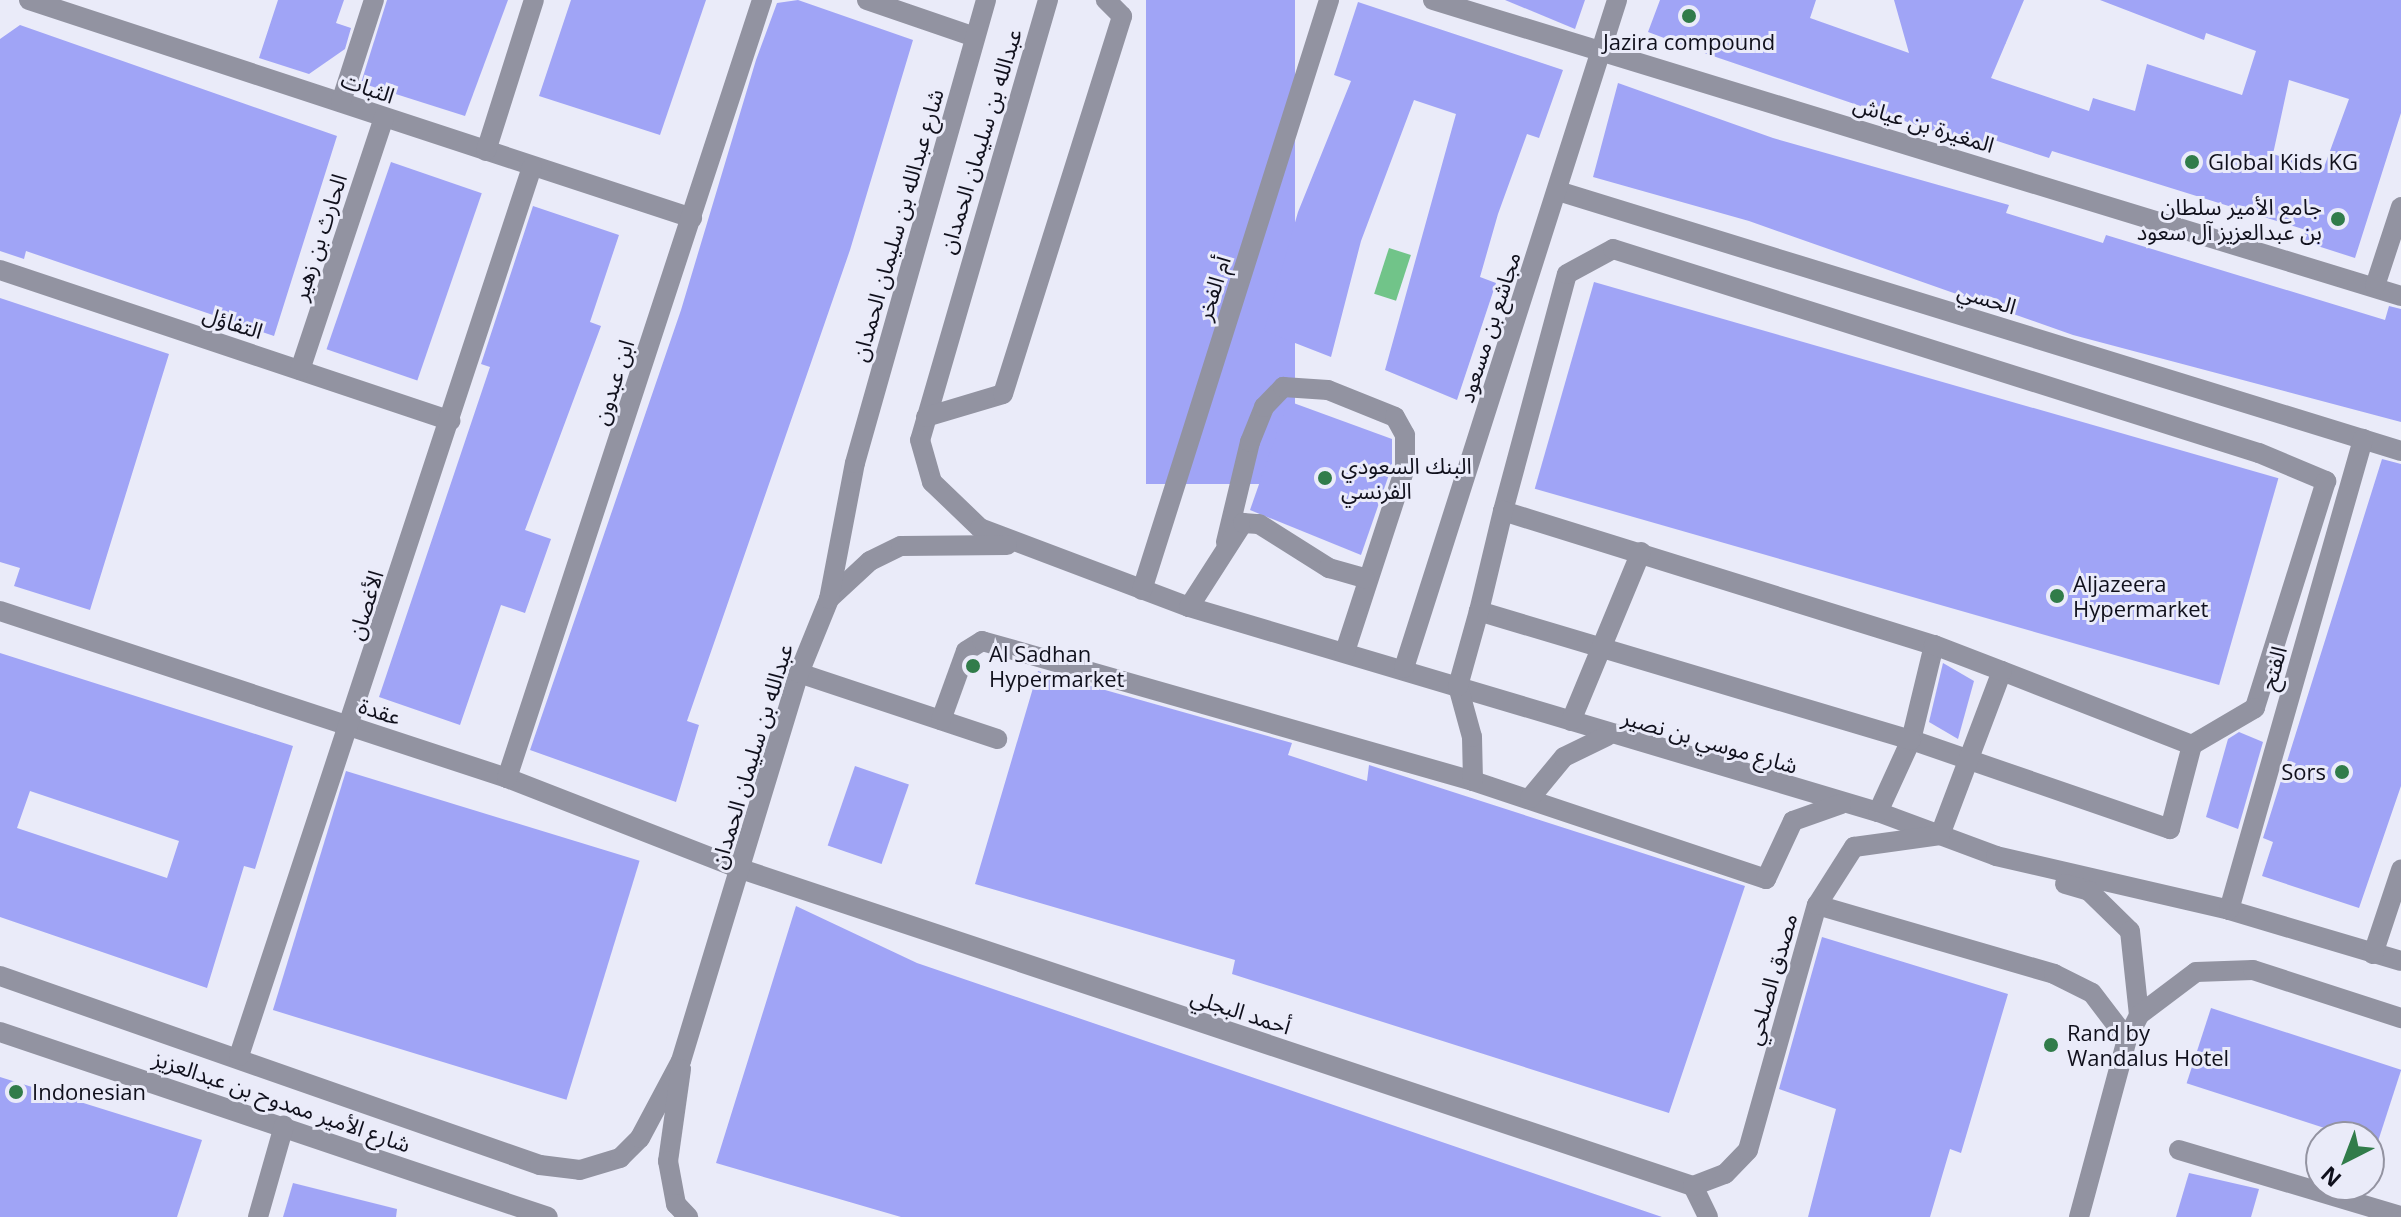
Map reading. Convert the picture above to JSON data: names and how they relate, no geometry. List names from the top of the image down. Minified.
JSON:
{"streets":{"street":["الثبات","المغيرة بن عياش","عبدالله بن سليمان الحمدان","شارع عبدالله بن سليمان الحمدان","الحارث بن زهير","أم الفخر","الحسي","التفاؤل","مجاشع بن مسعود","ابن عبدون","الأغصان","الفتح","عقدة","شارع موسي بن نصير","مصدق الصلحي","أحمد البجلي","شارع الأمير ممدوح بن عبدالعزيز"]},"crossings":[["الثبات","الحارث بن زهير"],["الثبات","ابن عبدون"],["الثبات","الأغصان"],["المغيرة بن عياش","مجاشع بن مسعود"],["عبدالله بن سليمان الحمدان","شارع عبدالله بن سليمان الحمدان"],["عبدالله بن سليمان الحمدان","عقدة"],["عبدالله بن سليمان الحمدان","شارع موسي بن نصير"],["عبدالله بن سليمان الحمدان","أحمد البجلي"],["عبدالله بن سليمان الحمدان","شارع الأمير ممدوح بن عبدالعزيز"],["الحارث بن زهير","التفاؤل"],["أم الفخر","شارع موسي بن نصير"],["الحسي","مجاشع بن مسعود"],["الحسي","الفتح"],["التفاؤل","الأغصان"],["مجاشع بن مسعود","شارع موسي بن نصير"],["ابن عبدون","عقدة"],["الأغصان","عقدة"],["الأغصان","شارع الأمير ممدوح بن عبدالعزيز"],["الفتح","شارع موسي بن نصير"],["عقدة","أحمد البجلي"],["شارع موسي بن نصير","مصدق الصلحي"],["مصدق الصلحي","أحمد البجلي"]],"places":["Jazira compound","Global Kids KG","جامع الأمير سلطان بن عبدالعزيز آل سعود","البنك السعودي الفرنسي","Aljazeera Hypermarket","Al Sadhan Hypermarket","Sors","Rand by Wandalus Hotel","Indonesian"],"north":"bottom left"}
